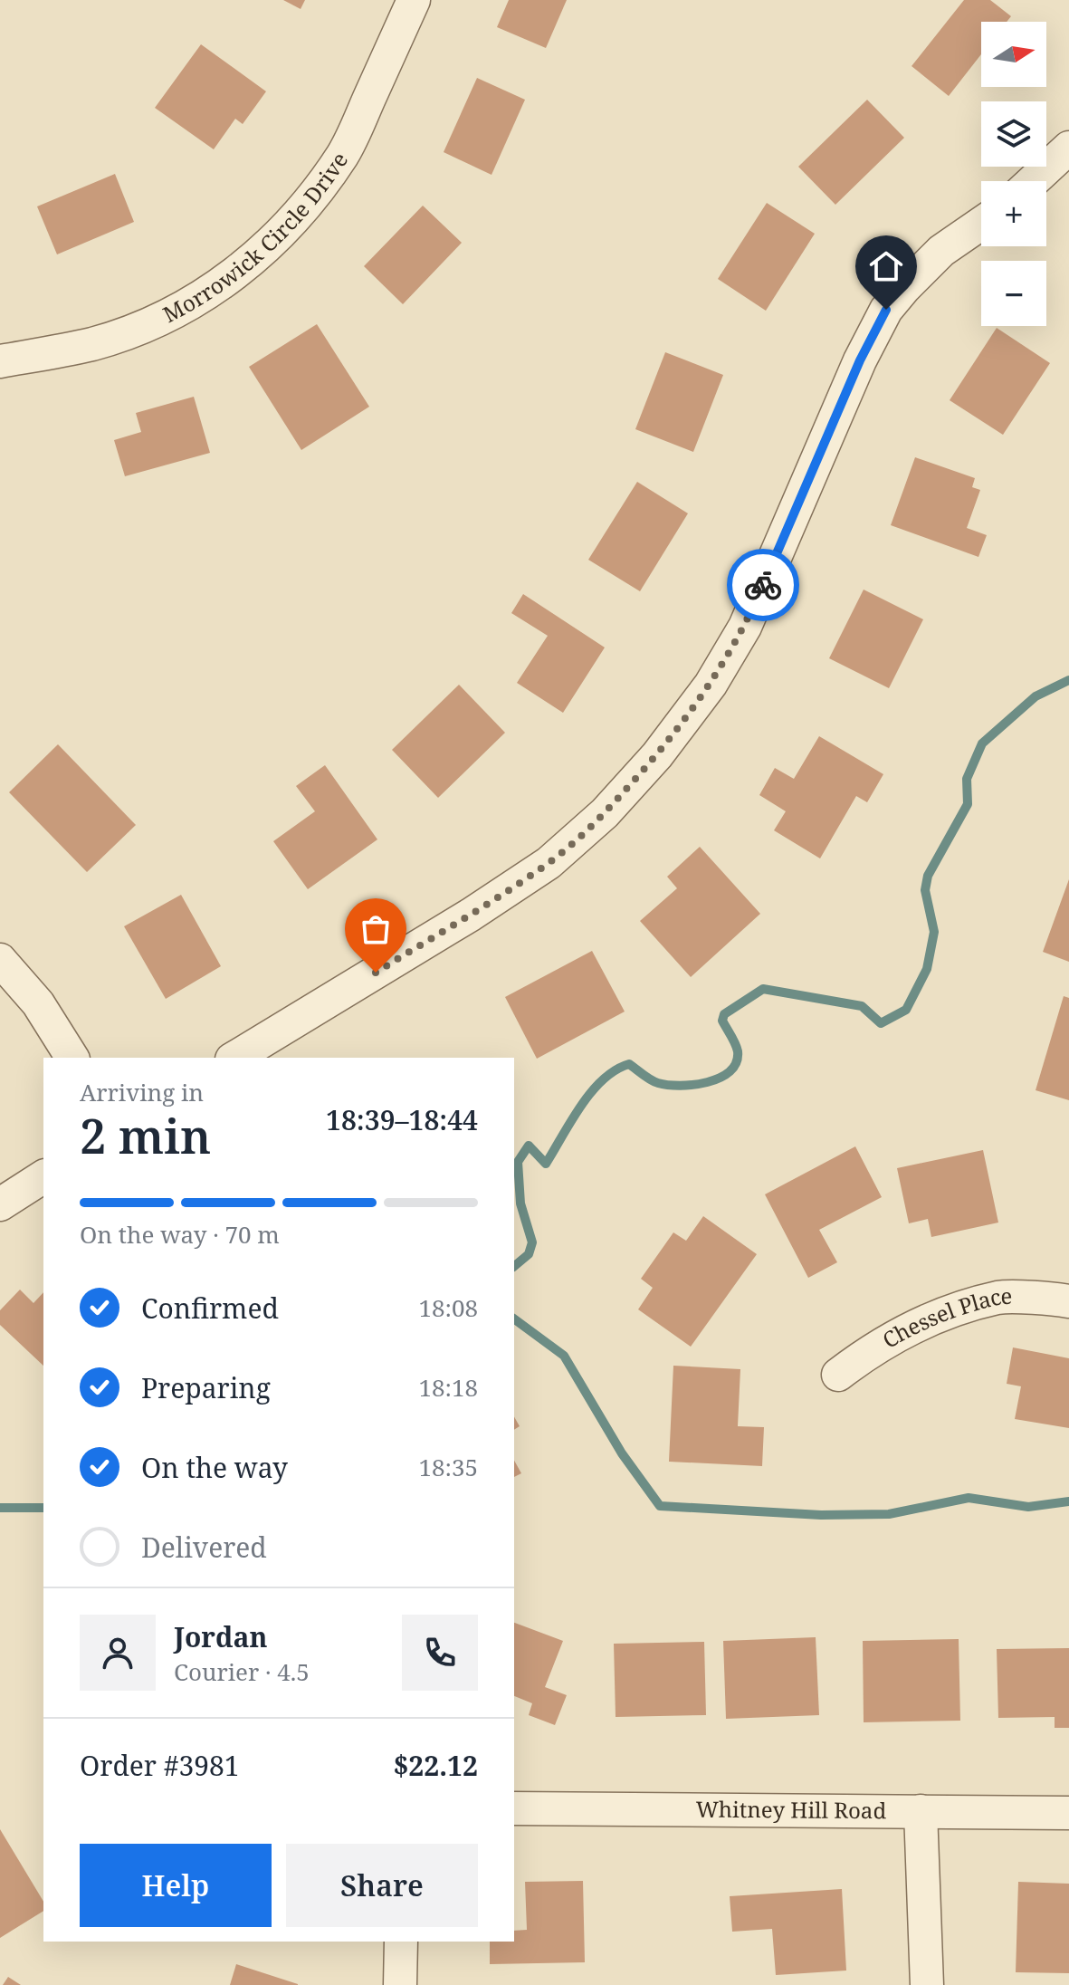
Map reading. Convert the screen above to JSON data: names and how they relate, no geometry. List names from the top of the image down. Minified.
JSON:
{"streets":{"street":["Morrowick Circle Drive","Chessel Place","Whitney Hill Road"]},"north":"right","page":{"map_buttons":["+","−"],"heading":["2 min","Arriving in","18:39–18:44"],"panel":["Jordan","Courier · 4.5","Order #3981","$22.12"],"bar":"On the way · 70 m","list":[["Confirmed","18:08"],["Preparing","18:18"],["On the way","18:35"],"Delivered"],"buttons":["Help","Share"]}}
